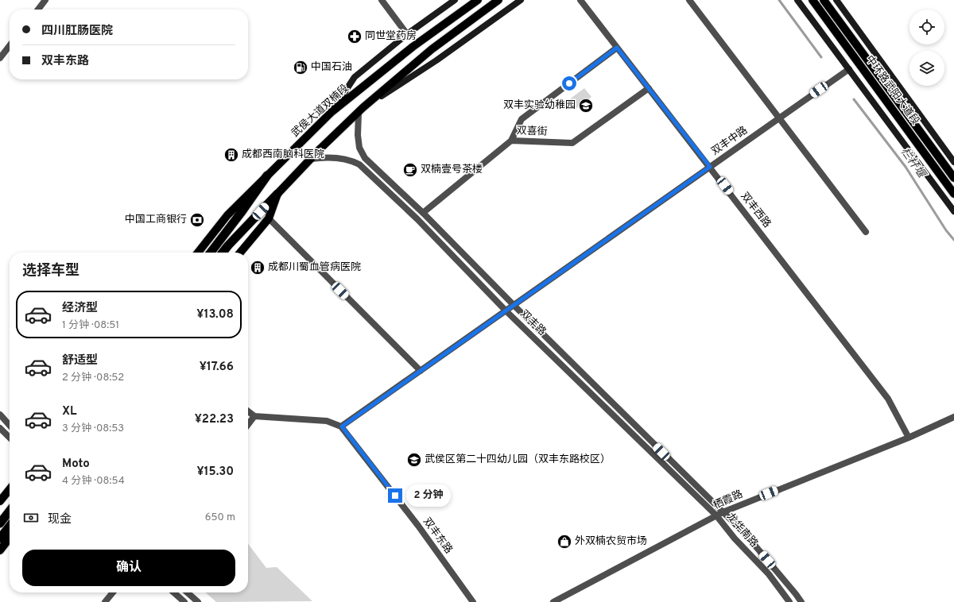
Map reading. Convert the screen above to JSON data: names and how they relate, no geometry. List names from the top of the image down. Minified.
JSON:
{"streets":{"main road":["中环路武阳大道段","武侯大道双楠段"],"street":["双喜街","双丰中路","双丰西路","双丰路","栖霞路","龙华南路","双丰东路"]},"crossings":[["双喜街","双丰西路"],["双喜街","双丰路"],["双丰中路","双丰西路"],["双丰中路","双丰路"],["双丰中路","双丰东路"],["双丰西路","栖霞路"],["双丰路","栖霞路"],["双丰路","龙华南路"],["栖霞路","龙华南路"]],"water":["栏杆堰"],"places":{"pharmacy":["同世堂药房"],"fuel station":["中国石油"],"school or university":["双丰实验幼稚园","武侯区第二十四幼儿园（双丰东路校区）"],"building":["成都西南脑科医院","成都川蜀血管病医院"],"cafe":["双楠壹号茶楼"],"bank":["中国工商银行"],"shop":["外双楠农贸市场"]},"page":{"banner":["四川肛肠医院","双丰东路"],"heading":"选择车型","list":[{"name":"经济型","note":"1 分钟 · 08:51","value":"¥13.08"},{"name":"舒适型","note":"2 分钟 · 08:52","value":"¥17.66"},{"name":"XL","note":"3 分钟 · 08:53","value":"¥22.23"},{"name":"Moto","note":"4 分钟 · 08:54","value":"¥15.30"}],"bubble":"2 分钟","pay":["现金","650 m"],"buttons":"确认"}}
